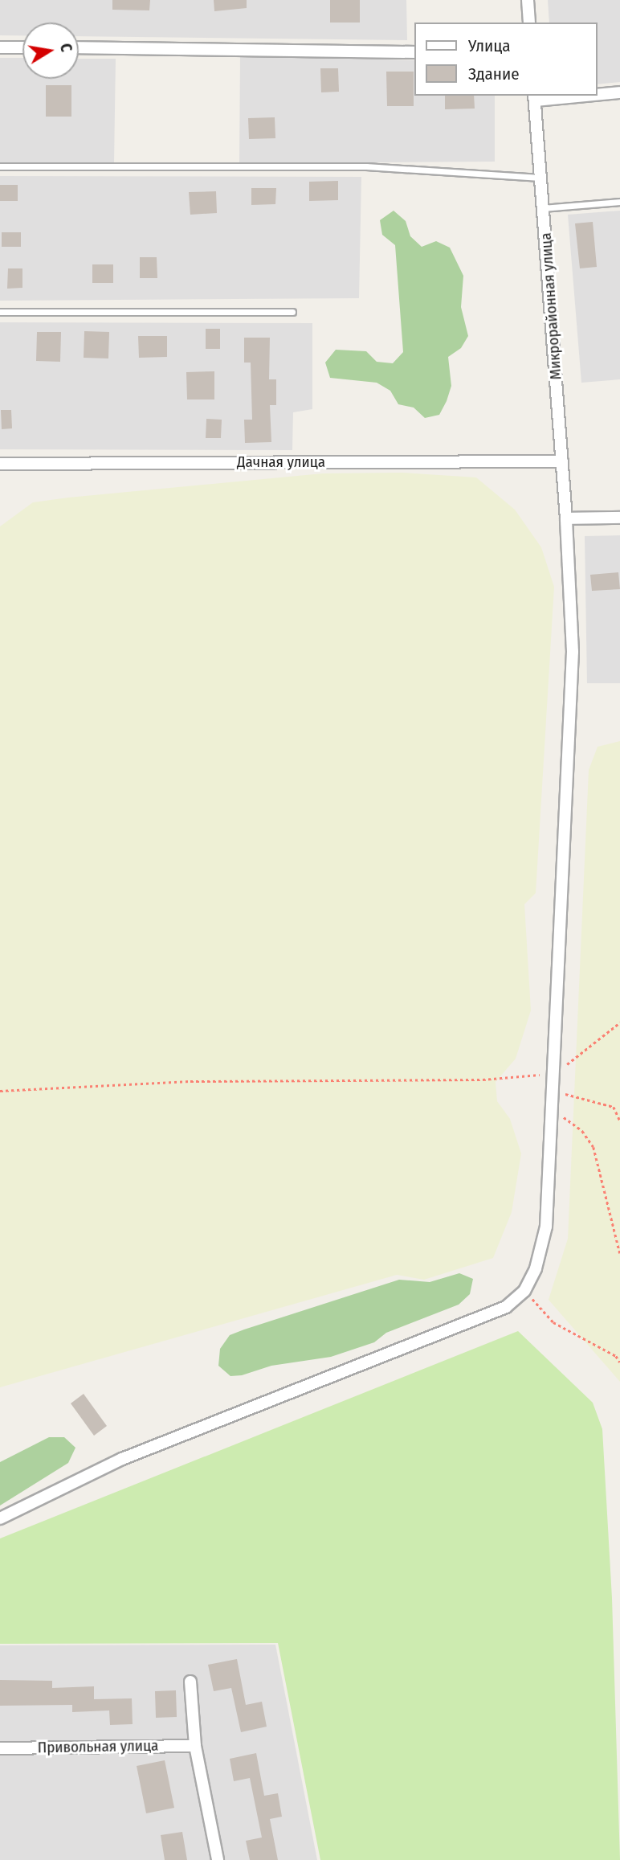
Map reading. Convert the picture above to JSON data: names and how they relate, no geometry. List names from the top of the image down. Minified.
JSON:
{"streets":{"street":["Микрорайонная улица","Дачная улица","Привольная улица"]},"crossings":[["Микрорайонная улица","Дачная улица"]],"legend":["Улица","Здание"],"north":"right"}
